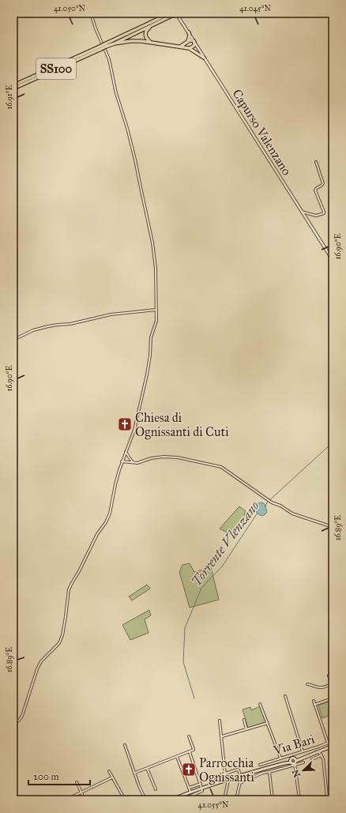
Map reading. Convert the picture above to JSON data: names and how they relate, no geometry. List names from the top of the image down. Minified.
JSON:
{"streets":{"highway":["SS100"],"main road":["Via Bari"],"street":["Capurso Valenzano"]},"crossings":[["SS100","Capurso Valenzano"]],"water":["Torrente Vlenzano"],"places":{"church":["Chiesa di Ognissanti di Cuti","Parrocchia Ognissanti"]},"scale_bar":"200 m","north":"bottom left","coordinates":["41.050°N","41.045°N","16.91°E","16.90°E","16.89°E","41.055°N"]}
